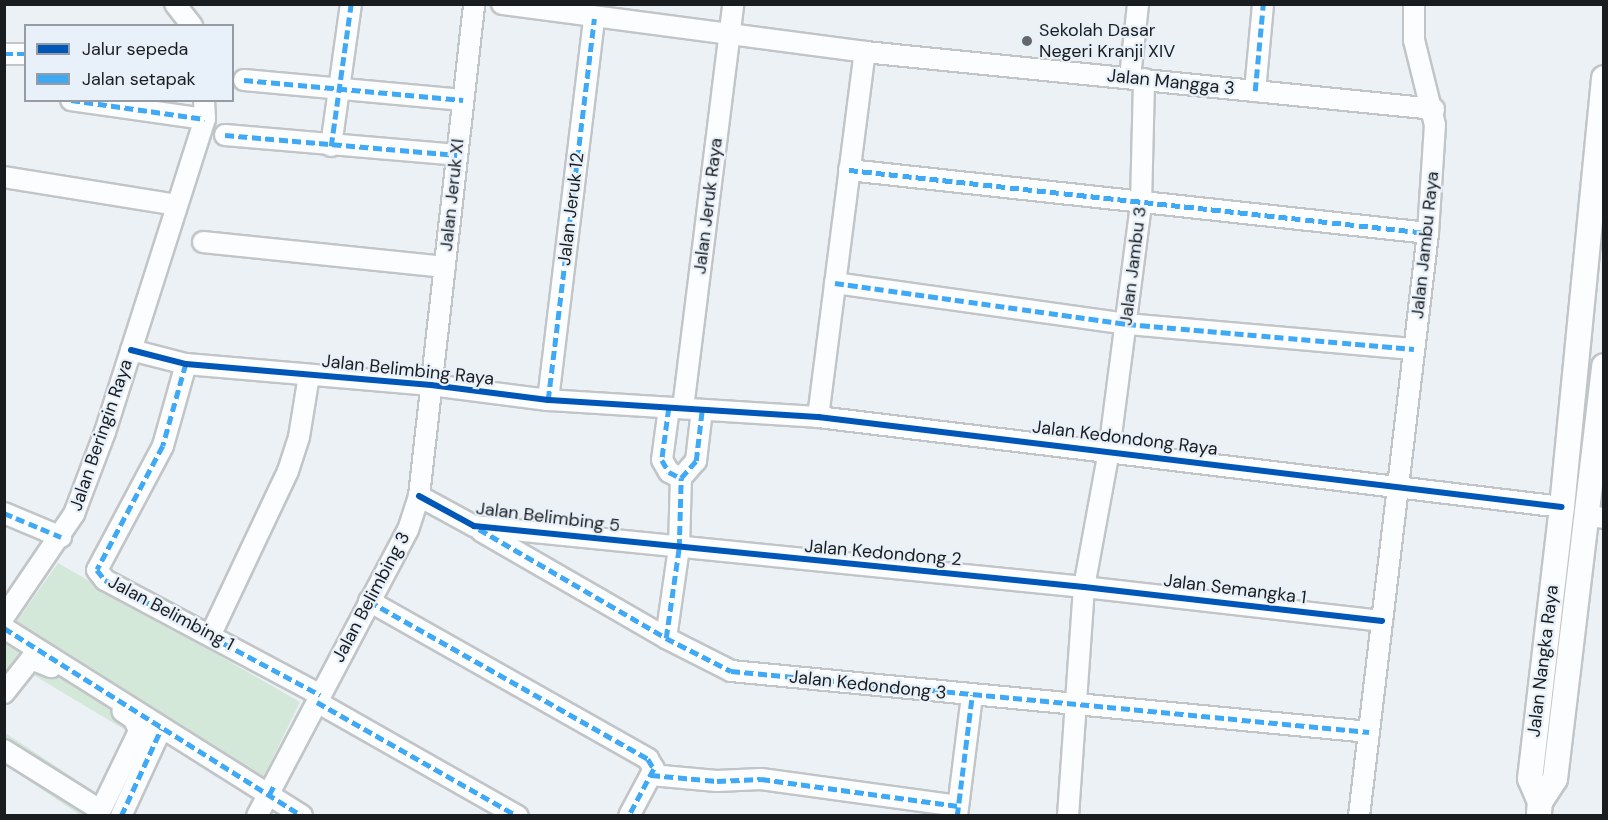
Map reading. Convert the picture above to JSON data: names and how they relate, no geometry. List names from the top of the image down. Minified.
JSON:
{"streets":{"street":["Jalan Mangga 3","Jalan Jeruk XI","Jalan Jeruk Raya","Jalan Jeruk 12","Jalan Jambu Raya","Jalan Jambu 3","Jalan Belimbing Raya","Jalan Beringin Raya","Jalan Kedondong Raya","Jalan Belimbing 5","Jalan Kedondong 2","Jalan Semangka 1","Jalan Belimbing 3","Jalan Belimbing 1","Jalan Nangka Raya","Jalan Kedondong 3"]},"crossings":[["Jalan Mangga 3","Jalan Jeruk Raya"],["Jalan Mangga 3","Jalan Jeruk 12"],["Jalan Mangga 3","Jalan Jambu Raya"],["Jalan Mangga 3","Jalan Jambu 3"],["Jalan Jeruk XI","Jalan Belimbing Raya"],["Jalan Jeruk XI","Jalan Belimbing 3"],["Jalan Jeruk Raya","Jalan Belimbing Raya"],["Jalan Jeruk Raya","Jalan Kedondong Raya"],["Jalan Jeruk 12","Jalan Belimbing Raya"],["Jalan Jambu Raya","Jalan Kedondong Raya"],["Jalan Jambu Raya","Jalan Semangka 1"],["Jalan Jambu Raya","Jalan Kedondong 3"],["Jalan Jambu 3","Jalan Kedondong Raya"],["Jalan Jambu 3","Jalan Kedondong 2"],["Jalan Jambu 3","Jalan Semangka 1"],["Jalan Jambu 3","Jalan Kedondong 3"],["Jalan Belimbing Raya","Jalan Beringin Raya"],["Jalan Belimbing Raya","Jalan Kedondong Raya"],["Jalan Belimbing Raya","Jalan Belimbing 3"],["Jalan Belimbing Raya","Jalan Belimbing 1"],["Jalan Kedondong Raya","Jalan Nangka Raya"],["Jalan Belimbing 5","Jalan Kedondong 2"],["Jalan Belimbing 5","Jalan Belimbing 3"],["Jalan Belimbing 5","Jalan Kedondong 3"],["Jalan Kedondong 2","Jalan Semangka 1"],["Jalan Belimbing 3","Jalan Belimbing 1"]],"places":["Sekolah Dasar Negeri Kranji XIV"],"legend":["Jalur sepeda","Jalan setapak"]}
